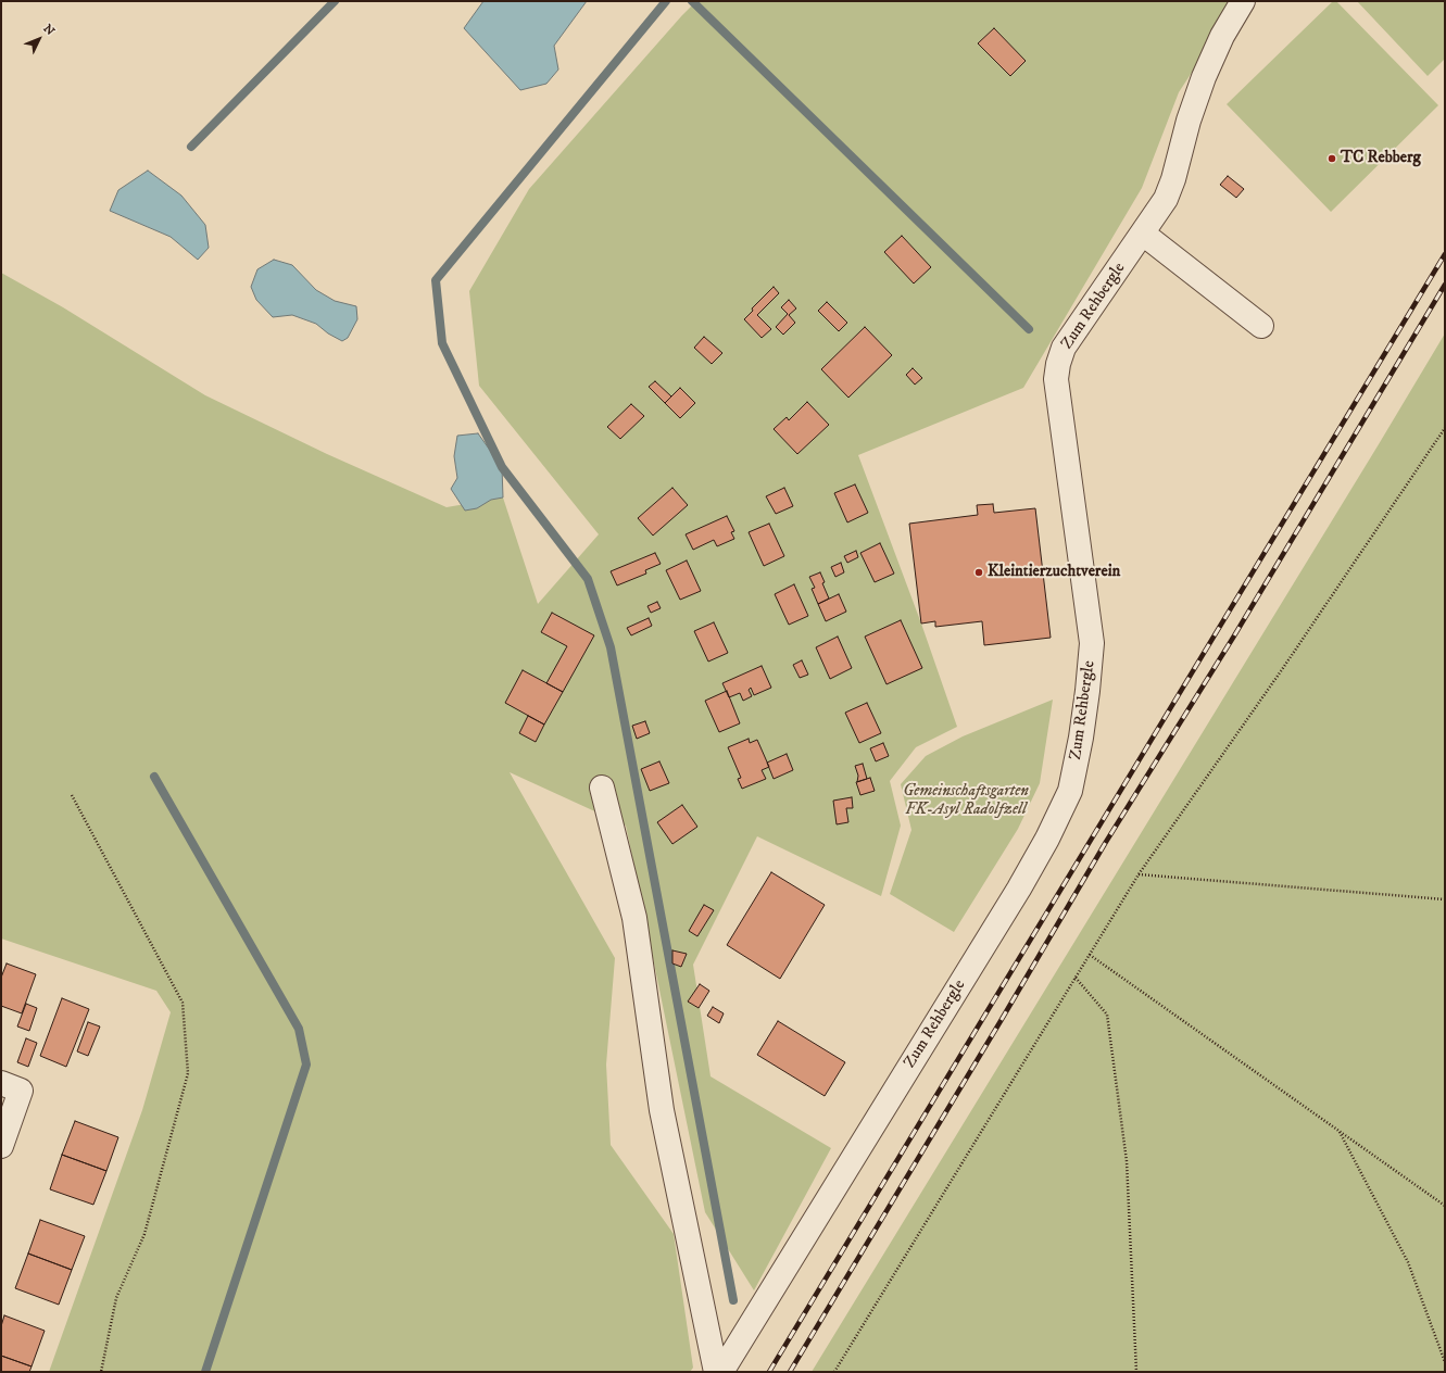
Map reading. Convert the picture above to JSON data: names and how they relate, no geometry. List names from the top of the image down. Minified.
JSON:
{"streets":{"street":["Zum Rehbergle"]},"parks":["Gemeinschaftsgarten FK-Asyl Radolfzell"],"places":["TC Rebberg","Kleintierzuchtverein"],"north":"top right"}
